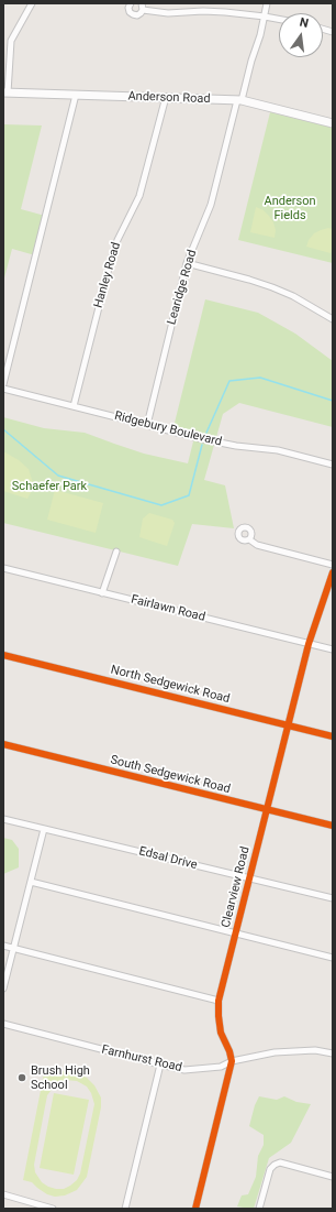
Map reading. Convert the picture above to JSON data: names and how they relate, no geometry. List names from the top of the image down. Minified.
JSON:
{"streets":{"street":["Anderson Road","Hanley Road","Learidge Road","Ridgebury Boulevard","Fairlawn Road","North Sedgewick Road","South Sedgewick Road","Edsal Drive","Clearview Road","Farnhurst Road"]},"crossings":[["Anderson Road","Hanley Road"],["Anderson Road","Learidge Road"],["Hanley Road","Ridgebury Boulevard"],["Learidge Road","Ridgebury Boulevard"],["Fairlawn Road","Clearview Road"],["North Sedgewick Road","Clearview Road"],["South Sedgewick Road","Clearview Road"],["Edsal Drive","Clearview Road"],["Clearview Road","Farnhurst Road"]],"parks":["Anderson Fields","Schaefer Park"],"places":["Brush High School"],"north":"top"}
